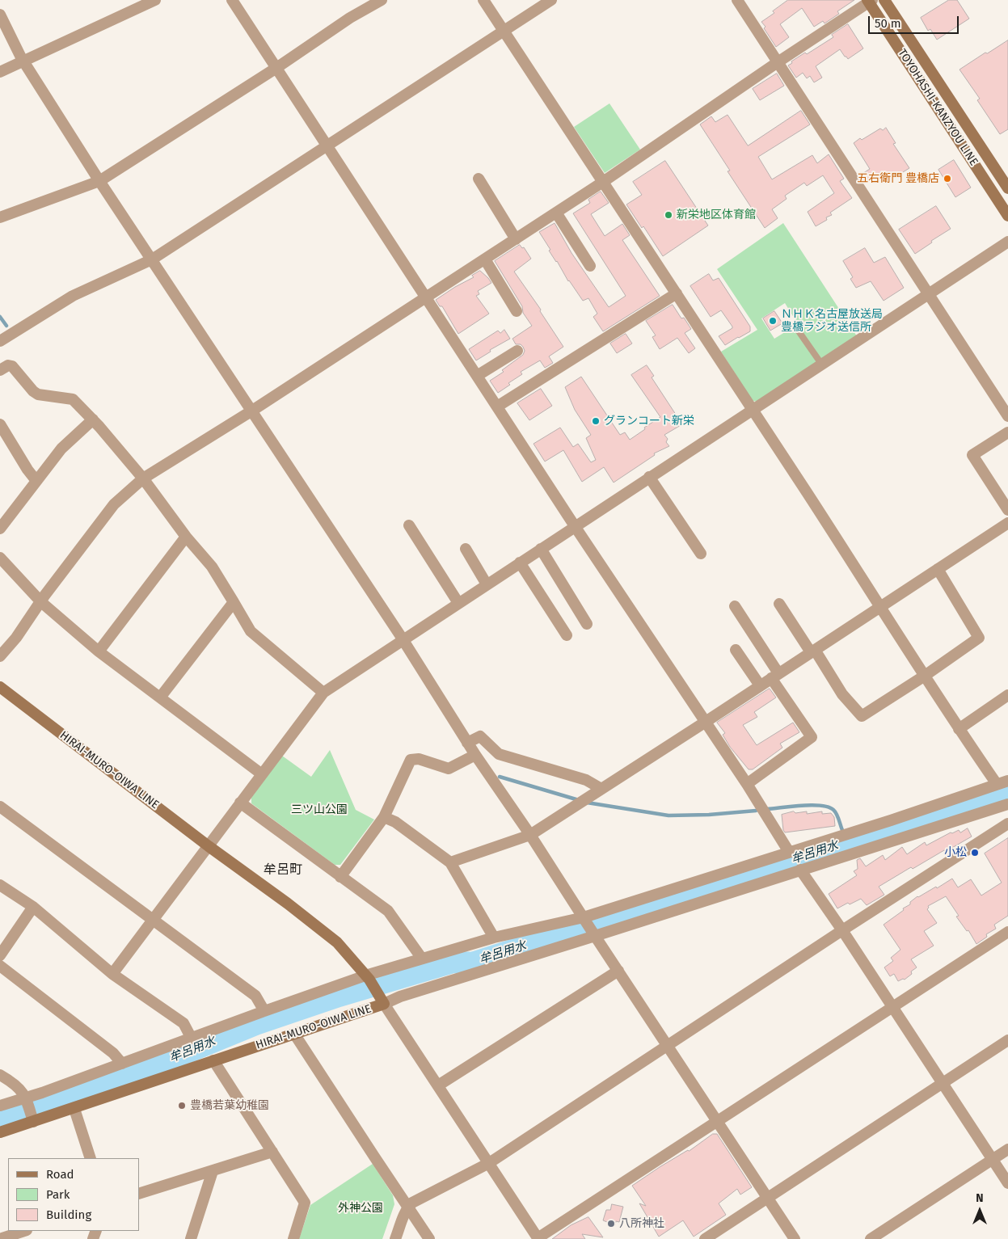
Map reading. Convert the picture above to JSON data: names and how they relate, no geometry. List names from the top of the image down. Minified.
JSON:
{"streets":{"main road":["TOYOHASHI-KANZYOU LINE","HIRAI-MURO-OIWA LINE"]},"districts":["牟呂町"],"water":["牟呂用水"],"parks":["三ツ山公園","外神公園"],"places":["五右衛門 豊橋店","新栄地区体育館","ＮＨＫ名古屋放送局 豊橋ラジオ送信所","グランコート新栄","小松","豊橋若葉幼稚園","八所神社"],"legend":["Road","Park","Building"],"scale_bar":"50 m","north":"top"}
